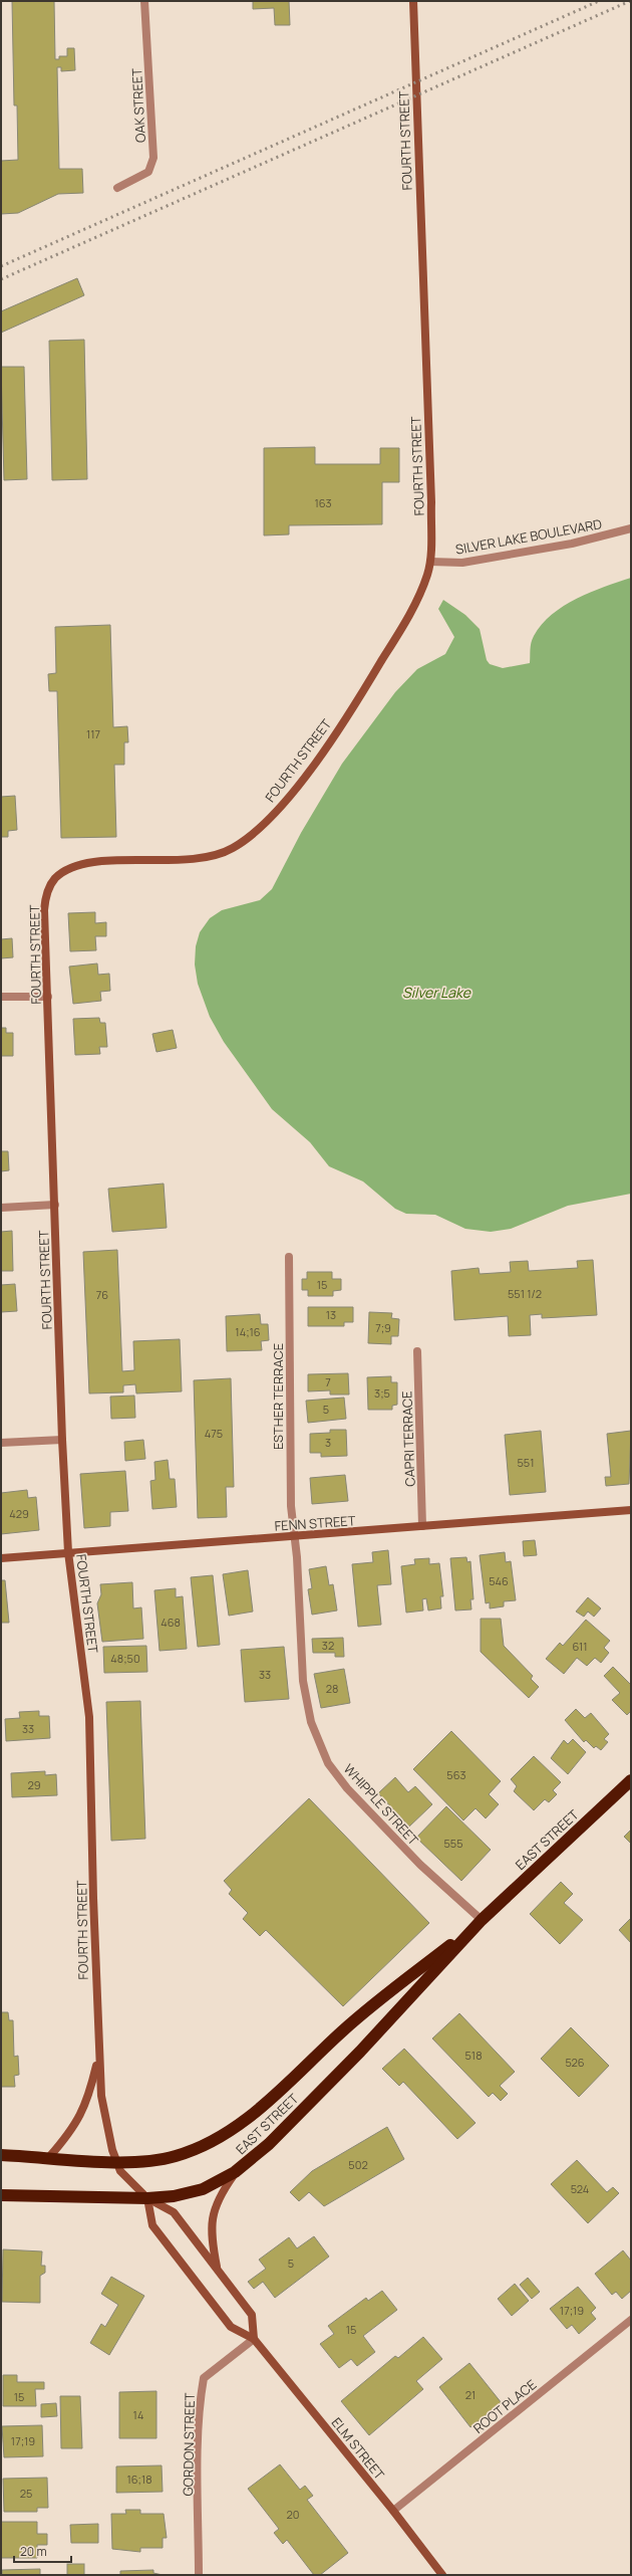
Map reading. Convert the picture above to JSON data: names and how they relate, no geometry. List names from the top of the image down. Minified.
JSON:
{"streets":{"highway":["EAST STREET"],"street":["OAK STREET","FOURTH STREET","SILVER LAKE BOULEVARD","ESTHER TERRACE","CAPRI TERRACE","FENN STREET","WHIPPLE STREET","ROOT PLACE","GORDON STREET","ELM STREET"]},"crossings":[["FOURTH STREET","SILVER LAKE BOULEVARD"],["FOURTH STREET","FENN STREET"],["FOURTH STREET","EAST STREET"],["FOURTH STREET","ELM STREET"],["ESTHER TERRACE","FENN STREET"],["ESTHER TERRACE","WHIPPLE STREET"],["CAPRI TERRACE","FENN STREET"],["FENN STREET","WHIPPLE STREET"],["WHIPPLE STREET","EAST STREET"],["EAST STREET","ELM STREET"],["ROOT PLACE","ELM STREET"],["GORDON STREET","ELM STREET"]],"water":["Silver Lake"],"house_numbers":["163","117","15","551 1/2","76","13","7;9","14;16","7","3;5","5","475","3","551","429","546","468","32","611","48;50","33","28","33","563","29","555","518","526","502","524","5","17;19","15","21","15","14","17;19","16;18","25","20"],"scale_bar":"20 m"}
